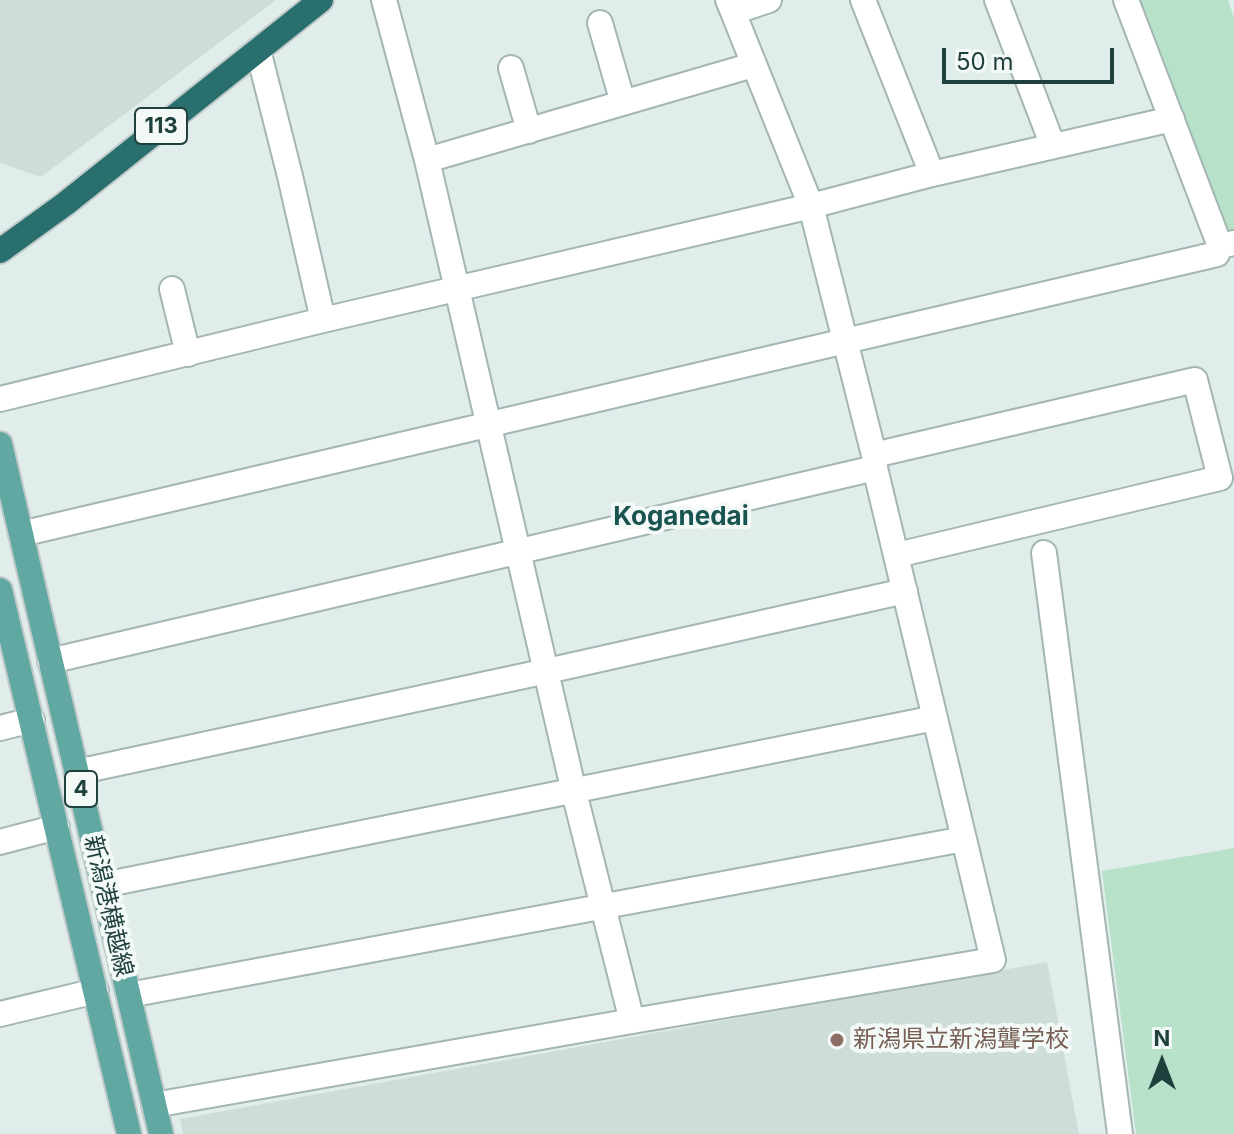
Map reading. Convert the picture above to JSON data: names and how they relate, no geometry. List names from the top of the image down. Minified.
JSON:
{"streets":{"highway":["113"],"main road":["4","新潟港横越線"]},"districts":["Koganedai"],"places":["新潟県立新潟聾学校"],"scale_bar":"50 m","north":"top"}
